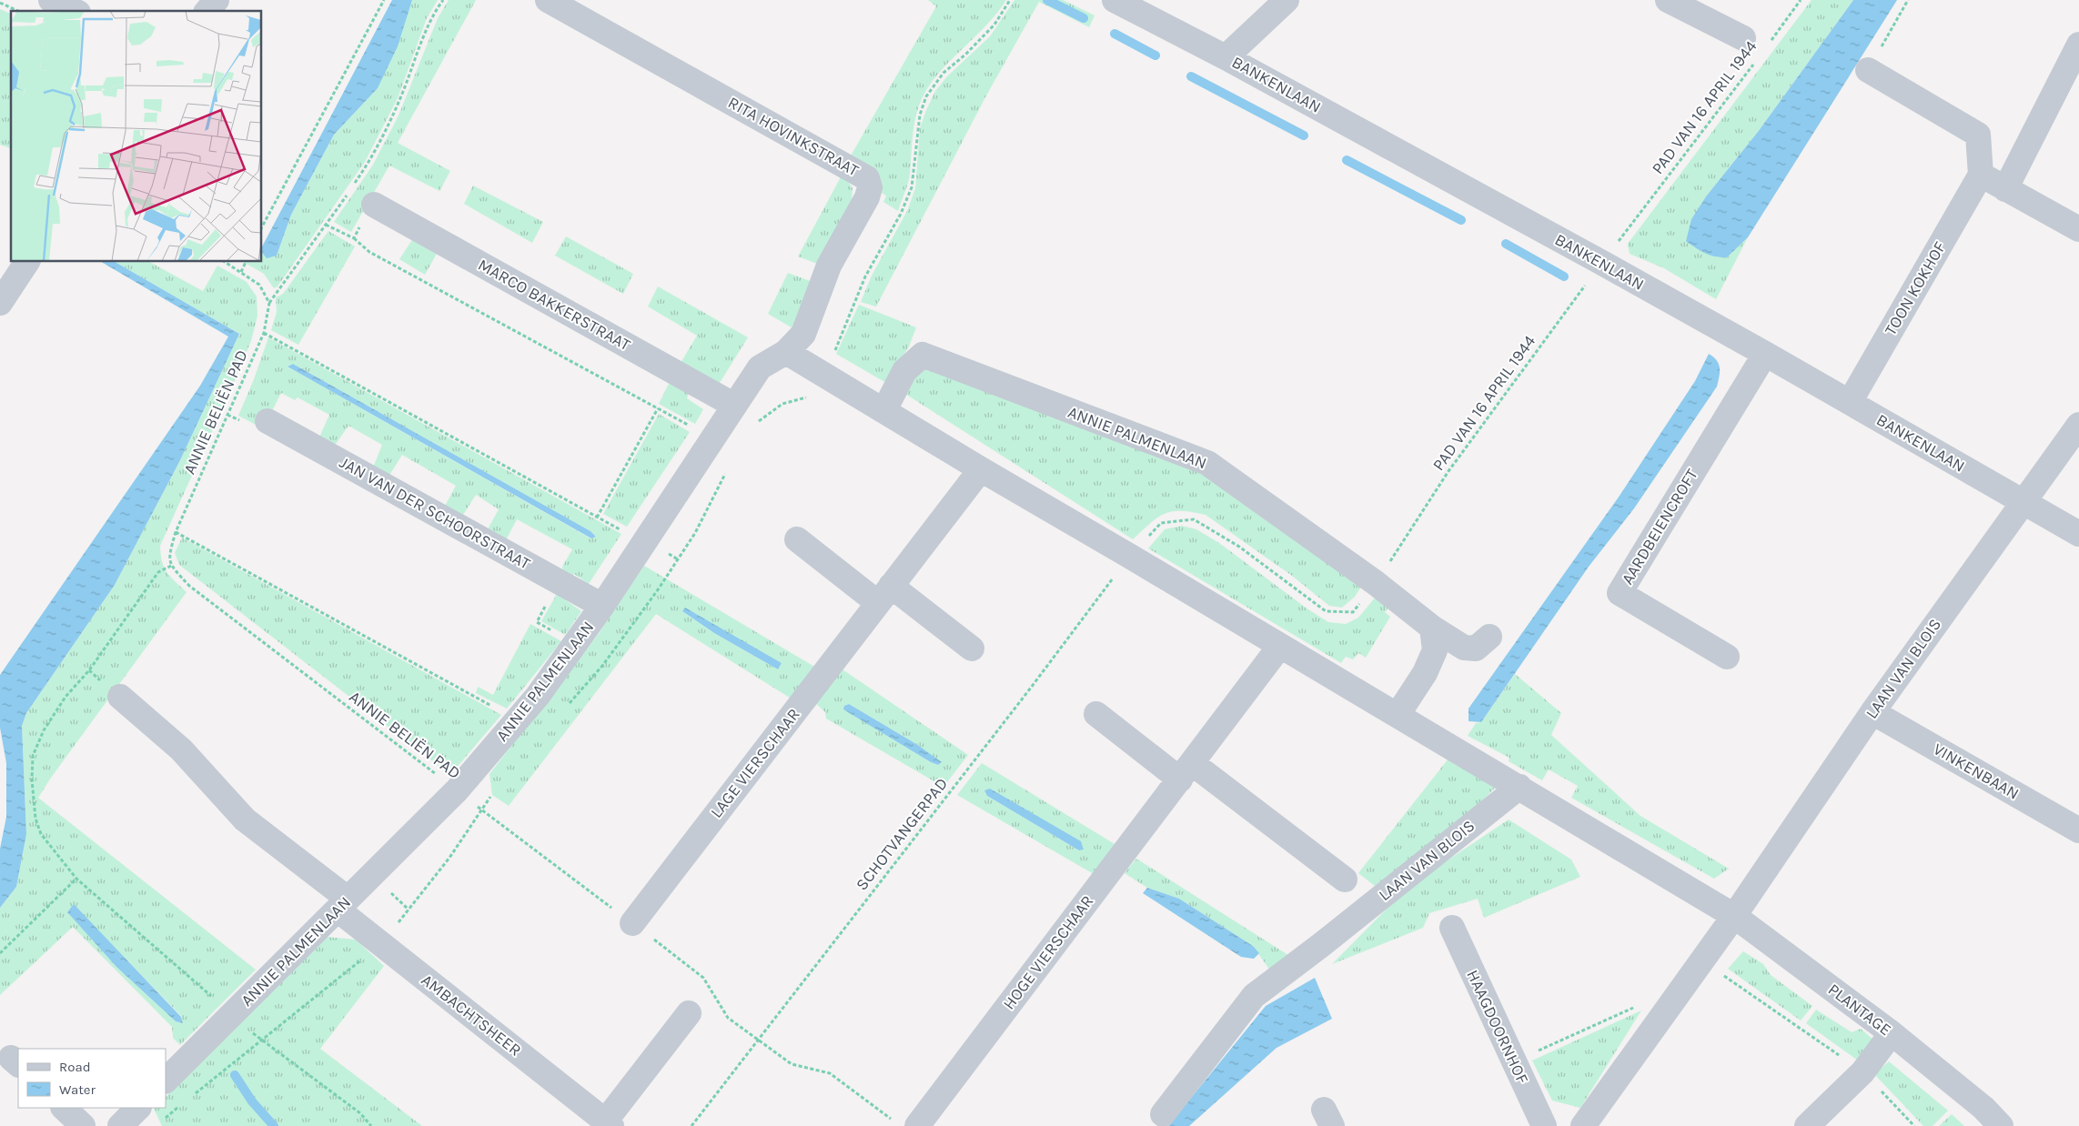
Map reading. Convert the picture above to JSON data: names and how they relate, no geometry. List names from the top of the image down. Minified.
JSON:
{"streets":{"street":["BANKENLAAN","RITA HOVINKSTRAAT","TOON KOKHOF","MARCO BAKKERSTRAAT","ANNIE PALMENLAAN","JAN VAN DER SCHOORSTRAAT","AARDBEIENCROFT","LAAN VAN BLOIS","LAGE VIERSCHAAR","VINKENBAAN","HOGE VIERSCHAAR","PLANTAGE","AMBACHTSHEER","HAAGDOORNHOF"],"path":["PAD VAN 16 APRIL 1944","ANNIE BELIËN PAD","SCHOTVANGERPAD"]},"crossings":[["BANKENLAAN","PAD VAN 16 APRIL 1944"],["BANKENLAAN","TOON KOKHOF"],["BANKENLAAN","AARDBEIENCROFT"],["BANKENLAAN","LAAN VAN BLOIS"],["PAD VAN 16 APRIL 1944","ANNIE PALMENLAAN"],["PAD VAN 16 APRIL 1944","SCHOTVANGERPAD"],["RITA HOVINKSTRAAT","ANNIE PALMENLAAN"],["MARCO BAKKERSTRAAT","ANNIE PALMENLAAN"],["ANNIE BELIËN PAD","ANNIE PALMENLAAN"],["ANNIE BELIËN PAD","LAGE VIERSCHAAR"],["ANNIE BELIËN PAD","SCHOTVANGERPAD"],["ANNIE BELIËN PAD","HOGE VIERSCHAAR"],["ANNIE PALMENLAAN","JAN VAN DER SCHOORSTRAAT"],["ANNIE PALMENLAAN","AMBACHTSHEER"],["LAAN VAN BLOIS","VINKENBAAN"],["LAAN VAN BLOIS","PLANTAGE"]],"legend":["Road","Water"]}
